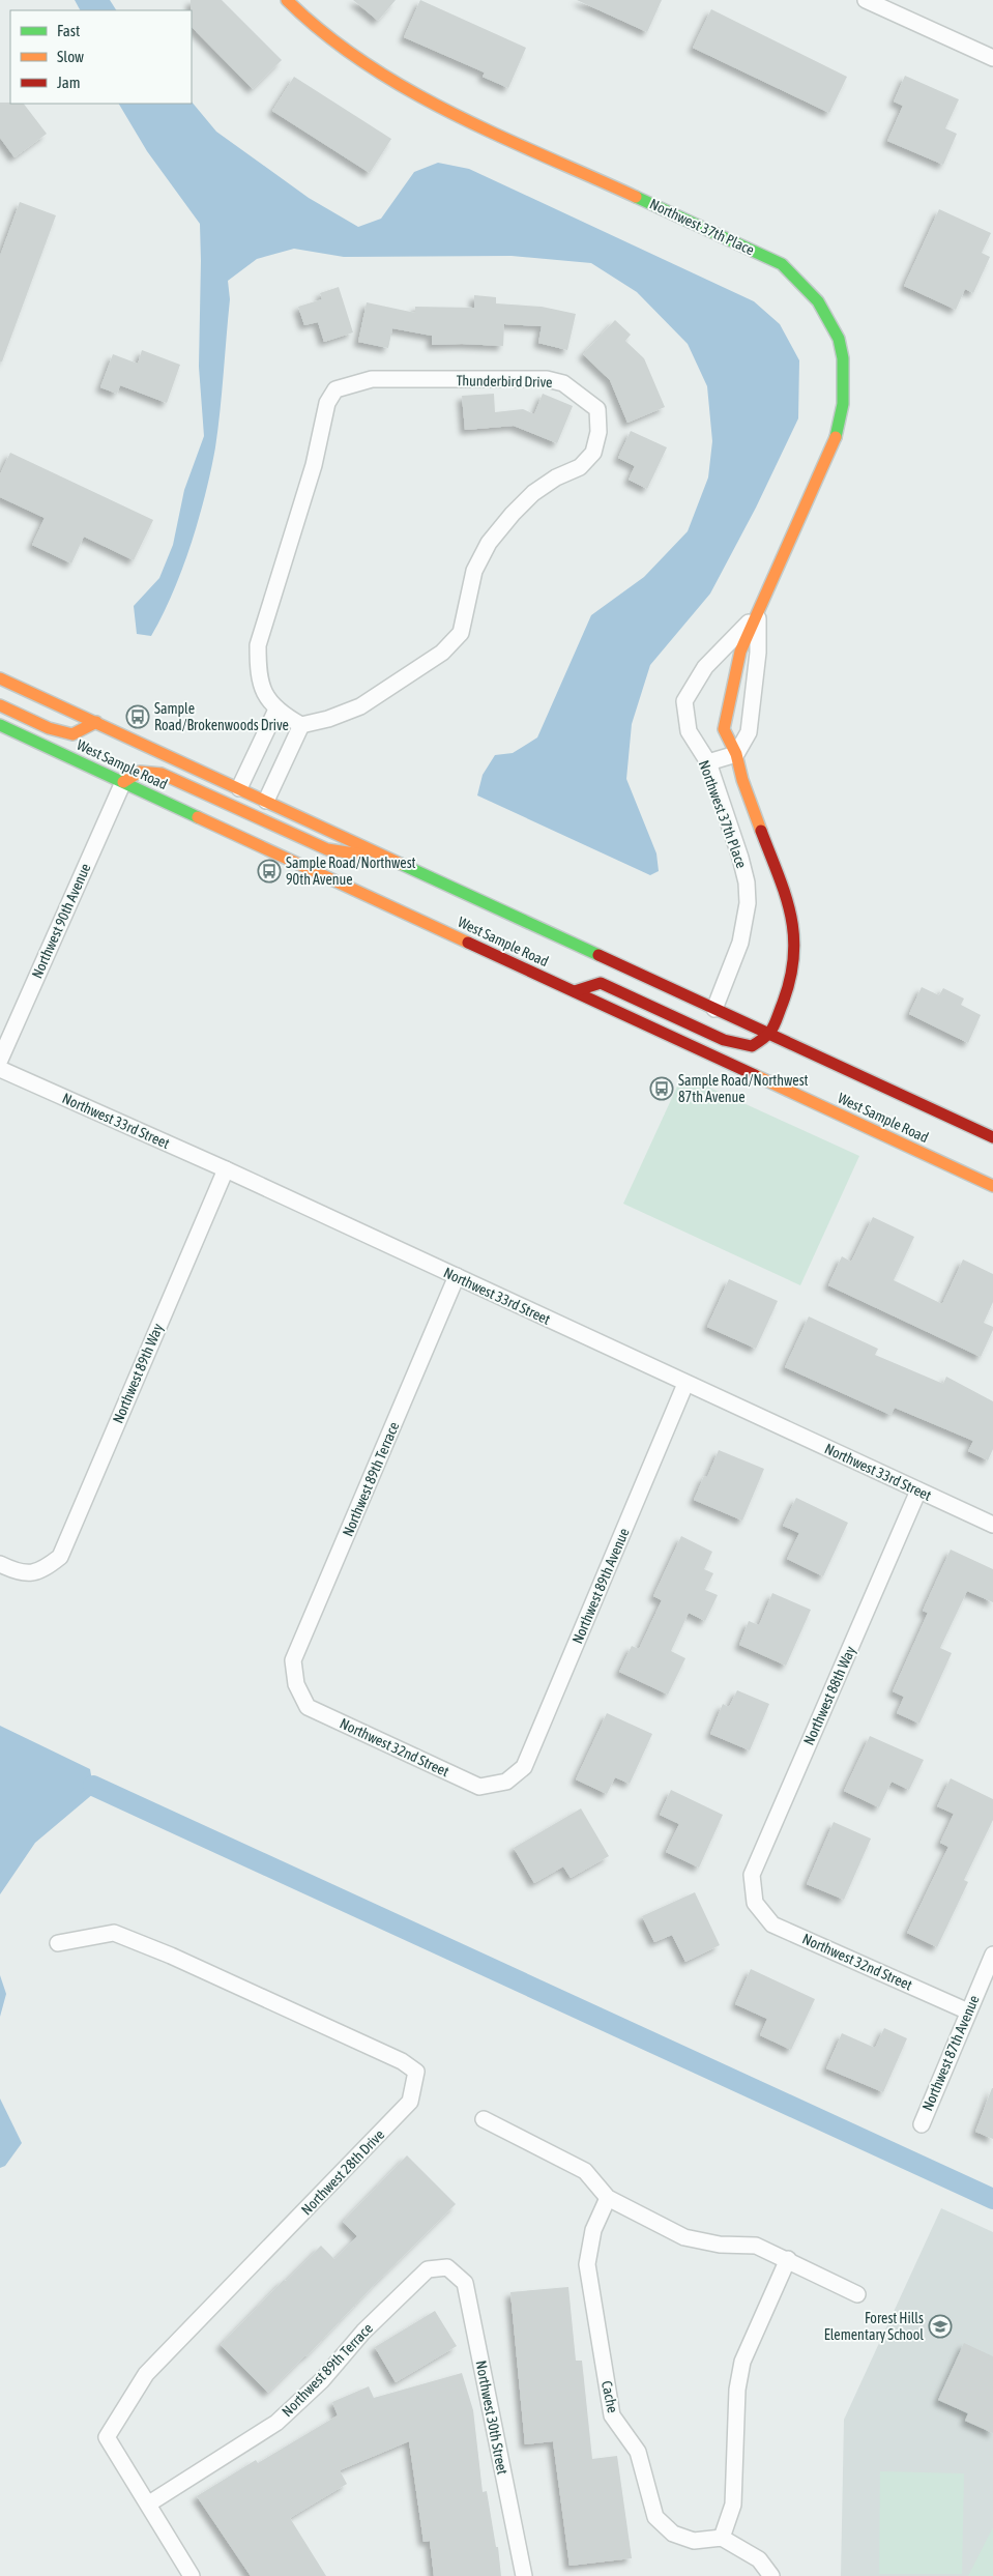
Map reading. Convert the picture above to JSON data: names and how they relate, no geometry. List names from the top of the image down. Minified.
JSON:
{"streets":{"main road":["Northwest 37th Place","West Sample Road"],"street":["Thunderbird Drive","Northwest 90th Avenue","Northwest 33rd Street","Northwest 89th Way","Northwest 89th Terrace","Northwest 89th Avenue","Northwest 88th Way","Northwest 32nd Street","Northwest 87th Avenue","Northwest 28th Drive","Cache","Northwest 30th Street"]},"crossings":[["Northwest 37th Place","West Sample Road"],["West Sample Road","Northwest 90th Avenue"],["Northwest 33rd Street","Northwest 89th Way"],["Northwest 33rd Street","Northwest 89th Terrace"],["Northwest 33rd Street","Northwest 89th Avenue"],["Northwest 33rd Street","Northwest 88th Way"],["Northwest 89th Terrace","Northwest 32nd Street"],["Northwest 89th Terrace","Northwest 28th Drive"],["Northwest 89th Terrace","Northwest 30th Street"],["Northwest 89th Avenue","Northwest 32nd Street"],["Northwest 88th Way","Northwest 32nd Street"],["Northwest 32nd Street","Northwest 87th Avenue"]],"places":{"bus stop":["Sample Road/Brokenwoods Drive","Sample Road/Northwest 90th Avenue","Sample Road/Northwest 87th Avenue"],"school or university":["Forest Hills Elementary School"]},"legend":["Fast","Slow","Jam"]}
